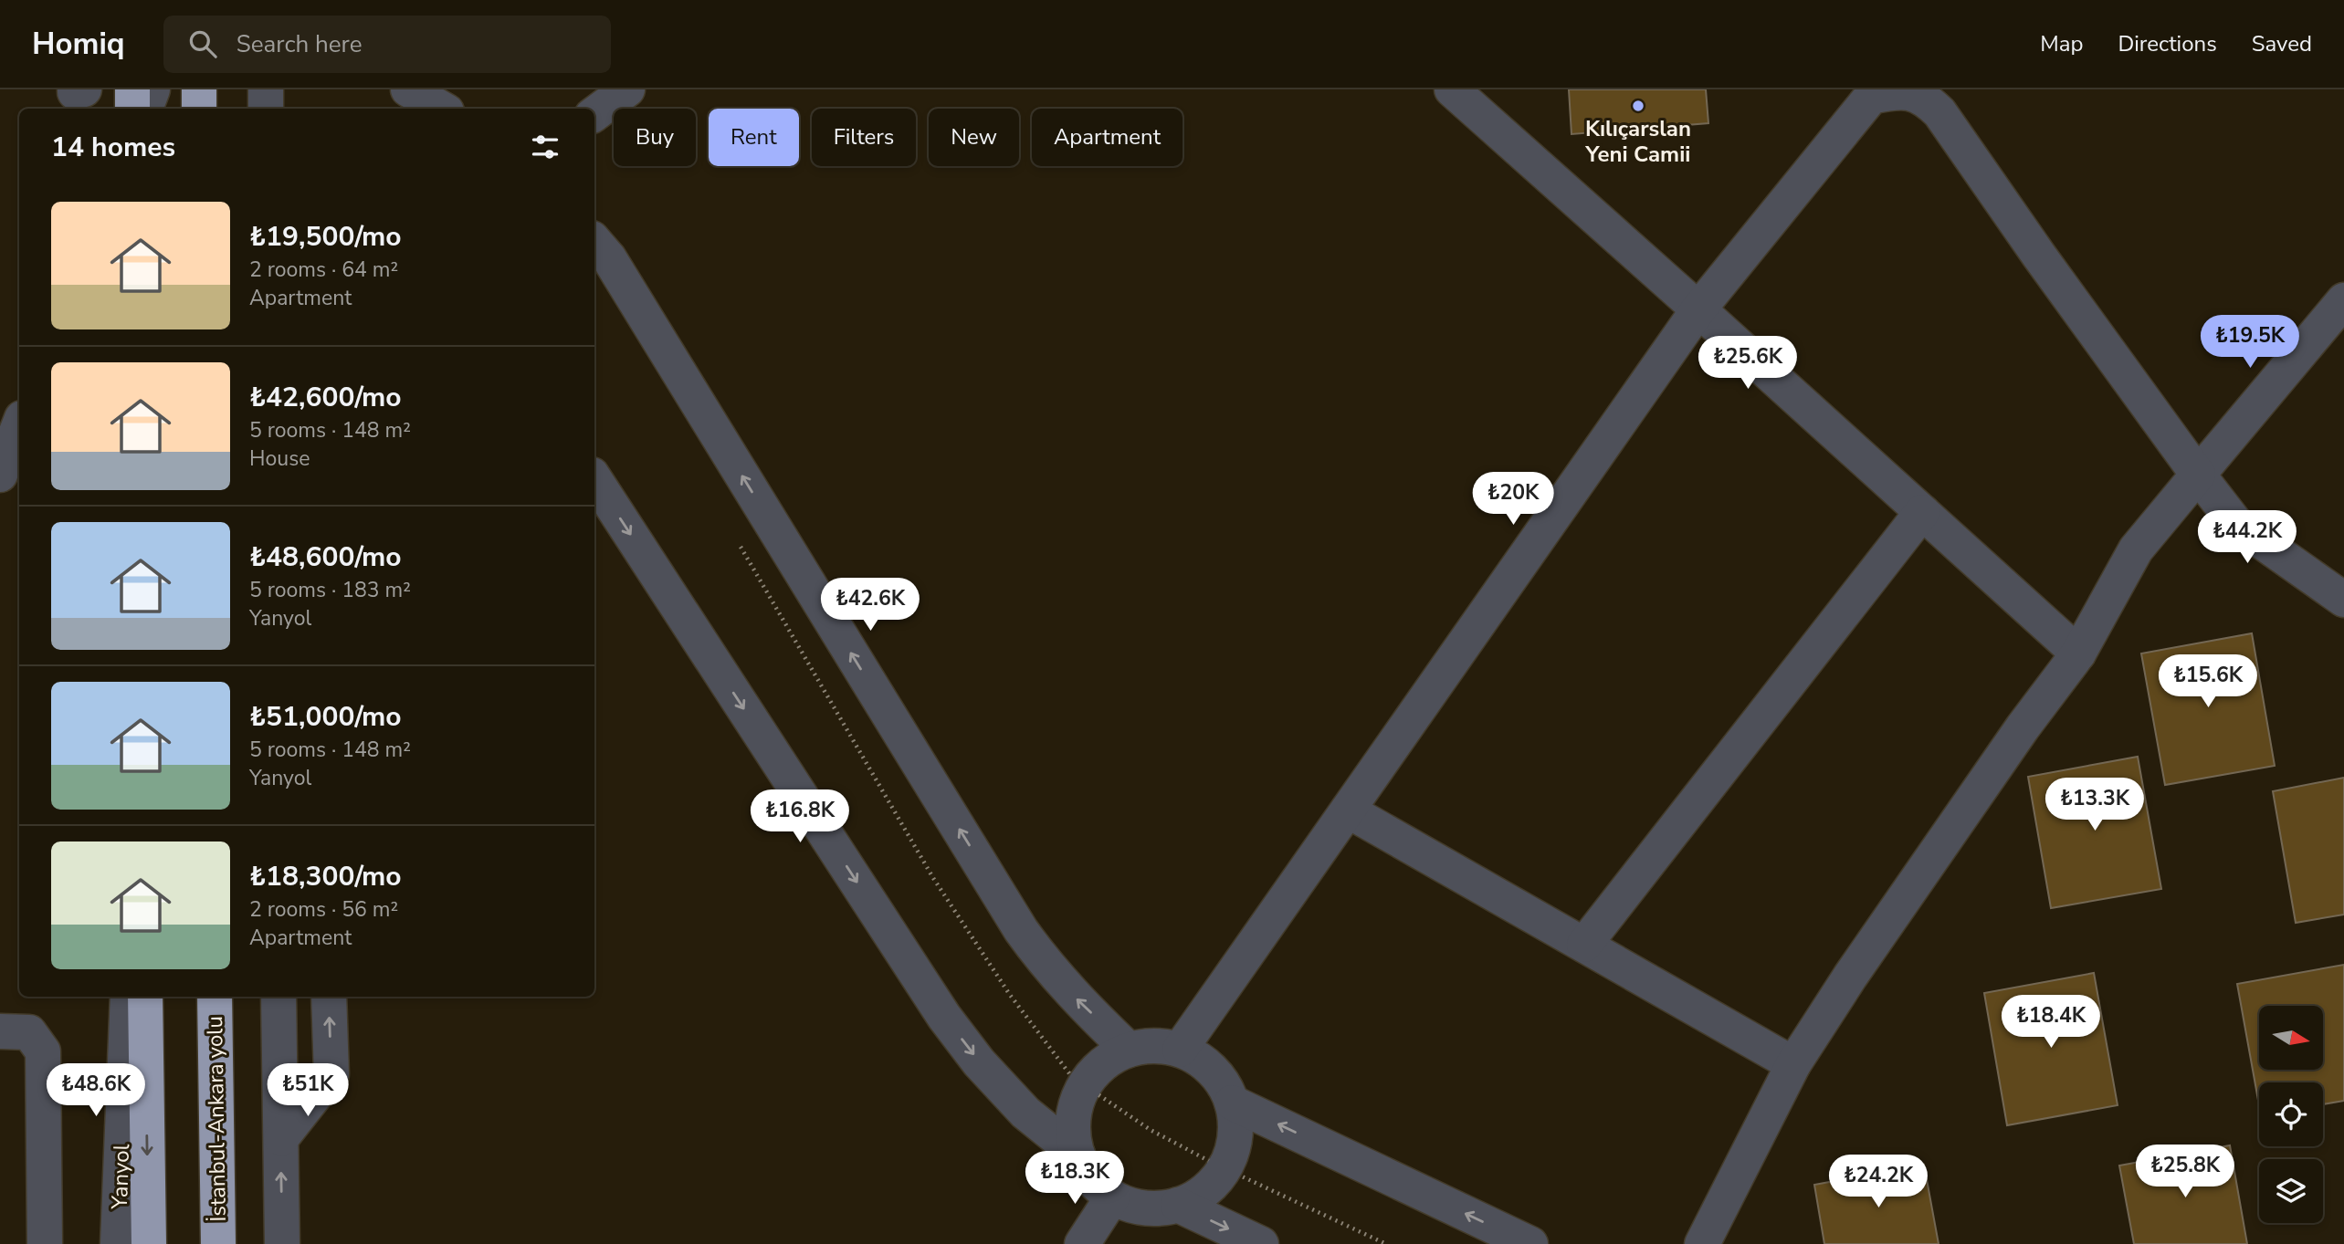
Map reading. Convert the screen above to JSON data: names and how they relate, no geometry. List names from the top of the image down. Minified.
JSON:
{"streets":{"highway":["İstanbul-Ankara yolu"],"street":["Yanyol"]},"places":["Kılıçarslan Yeni Camii"],"north":"right","page":{"header":"Homiq","search":"Search here","nav":["Map","Directions","Saved"],"chip":["Buy","Rent","Filters","New","Apartment"],"heading":"14 homes","list":[{"name":"₺19,500/mo","note":"2 rooms · 64 m² · Apartment"},{"name":"₺42,600/mo","note":"5 rooms · 148 m² · House"},{"name":"₺48,600/mo","note":"5 rooms · 183 m² · Yanyol"},{"name":"₺51,000/mo","note":"5 rooms · 148 m² · Yanyol"},{"name":"₺18,300/mo","note":"2 rooms · 56 m² · Apartment"}],"price":["₺19.5K","₺25.6K","₺20K","₺44.2K","₺42.6K","₺15.6K","₺13.3K","₺16.8K","₺18.4K","₺48.6K","₺51K","₺25.8K","₺18.3K","₺24.2K"]}}
